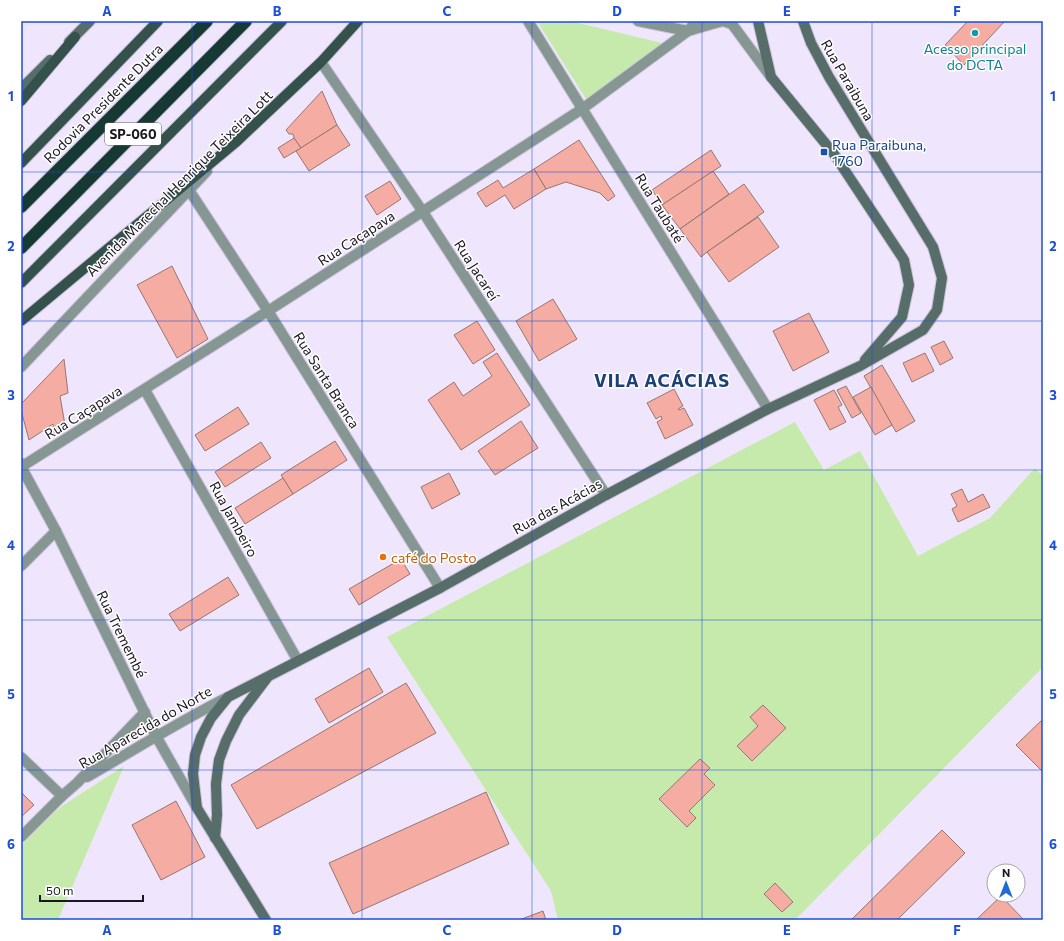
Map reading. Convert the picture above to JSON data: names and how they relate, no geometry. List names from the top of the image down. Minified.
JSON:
{"streets":{"highway":["Rodovia Presidente Dutra","SP-060"],"main road":["Rua Paraibuna","Avenida Marechal Henrique Teixeira Lott","Rua das Acácias"],"street":["Rua Taubaté","Rua Caçapava","Rua Jacareí","Rua Santa Branca","Rua Jambeiro","Rua Tremembé","Rua Aparecida do Norte"]},"crossings":[["Rua Paraibuna","Rua das Acácias"],["Avenida Marechal Henrique Teixeira Lott","Rua Jacareí"],["Avenida Marechal Henrique Teixeira Lott","Rua Santa Branca"],["Rua Taubaté","Rua Caçapava"],["Rua Taubaté","Rua das Acácias"],["Rua Caçapava","Rua Jacareí"],["Rua Caçapava","Rua Santa Branca"],["Rua Caçapava","Rua Jambeiro"],["Rua Caçapava","Rua Tremembé"],["Rua Jacareí","Rua das Acácias"],["Rua Santa Branca","Rua das Acácias"],["Rua das Acácias","Rua Jambeiro"],["Rua das Acácias","Rua Tremembé"],["Rua das Acácias","Rua Aparecida do Norte"],["Rua Tremembé","Rua Aparecida do Norte"]],"districts":["VILA ACÁCIAS"],"places":{"other":["Acesso principal do DCTA","café do Posto"],"transit":["Rua Paraibuna, 1760"]},"scale_bar":"50 m","north":"top","grid":{"columns":["A","B","C","D","E","F"],"rows":["1","2","3","4","5","6"]}}
